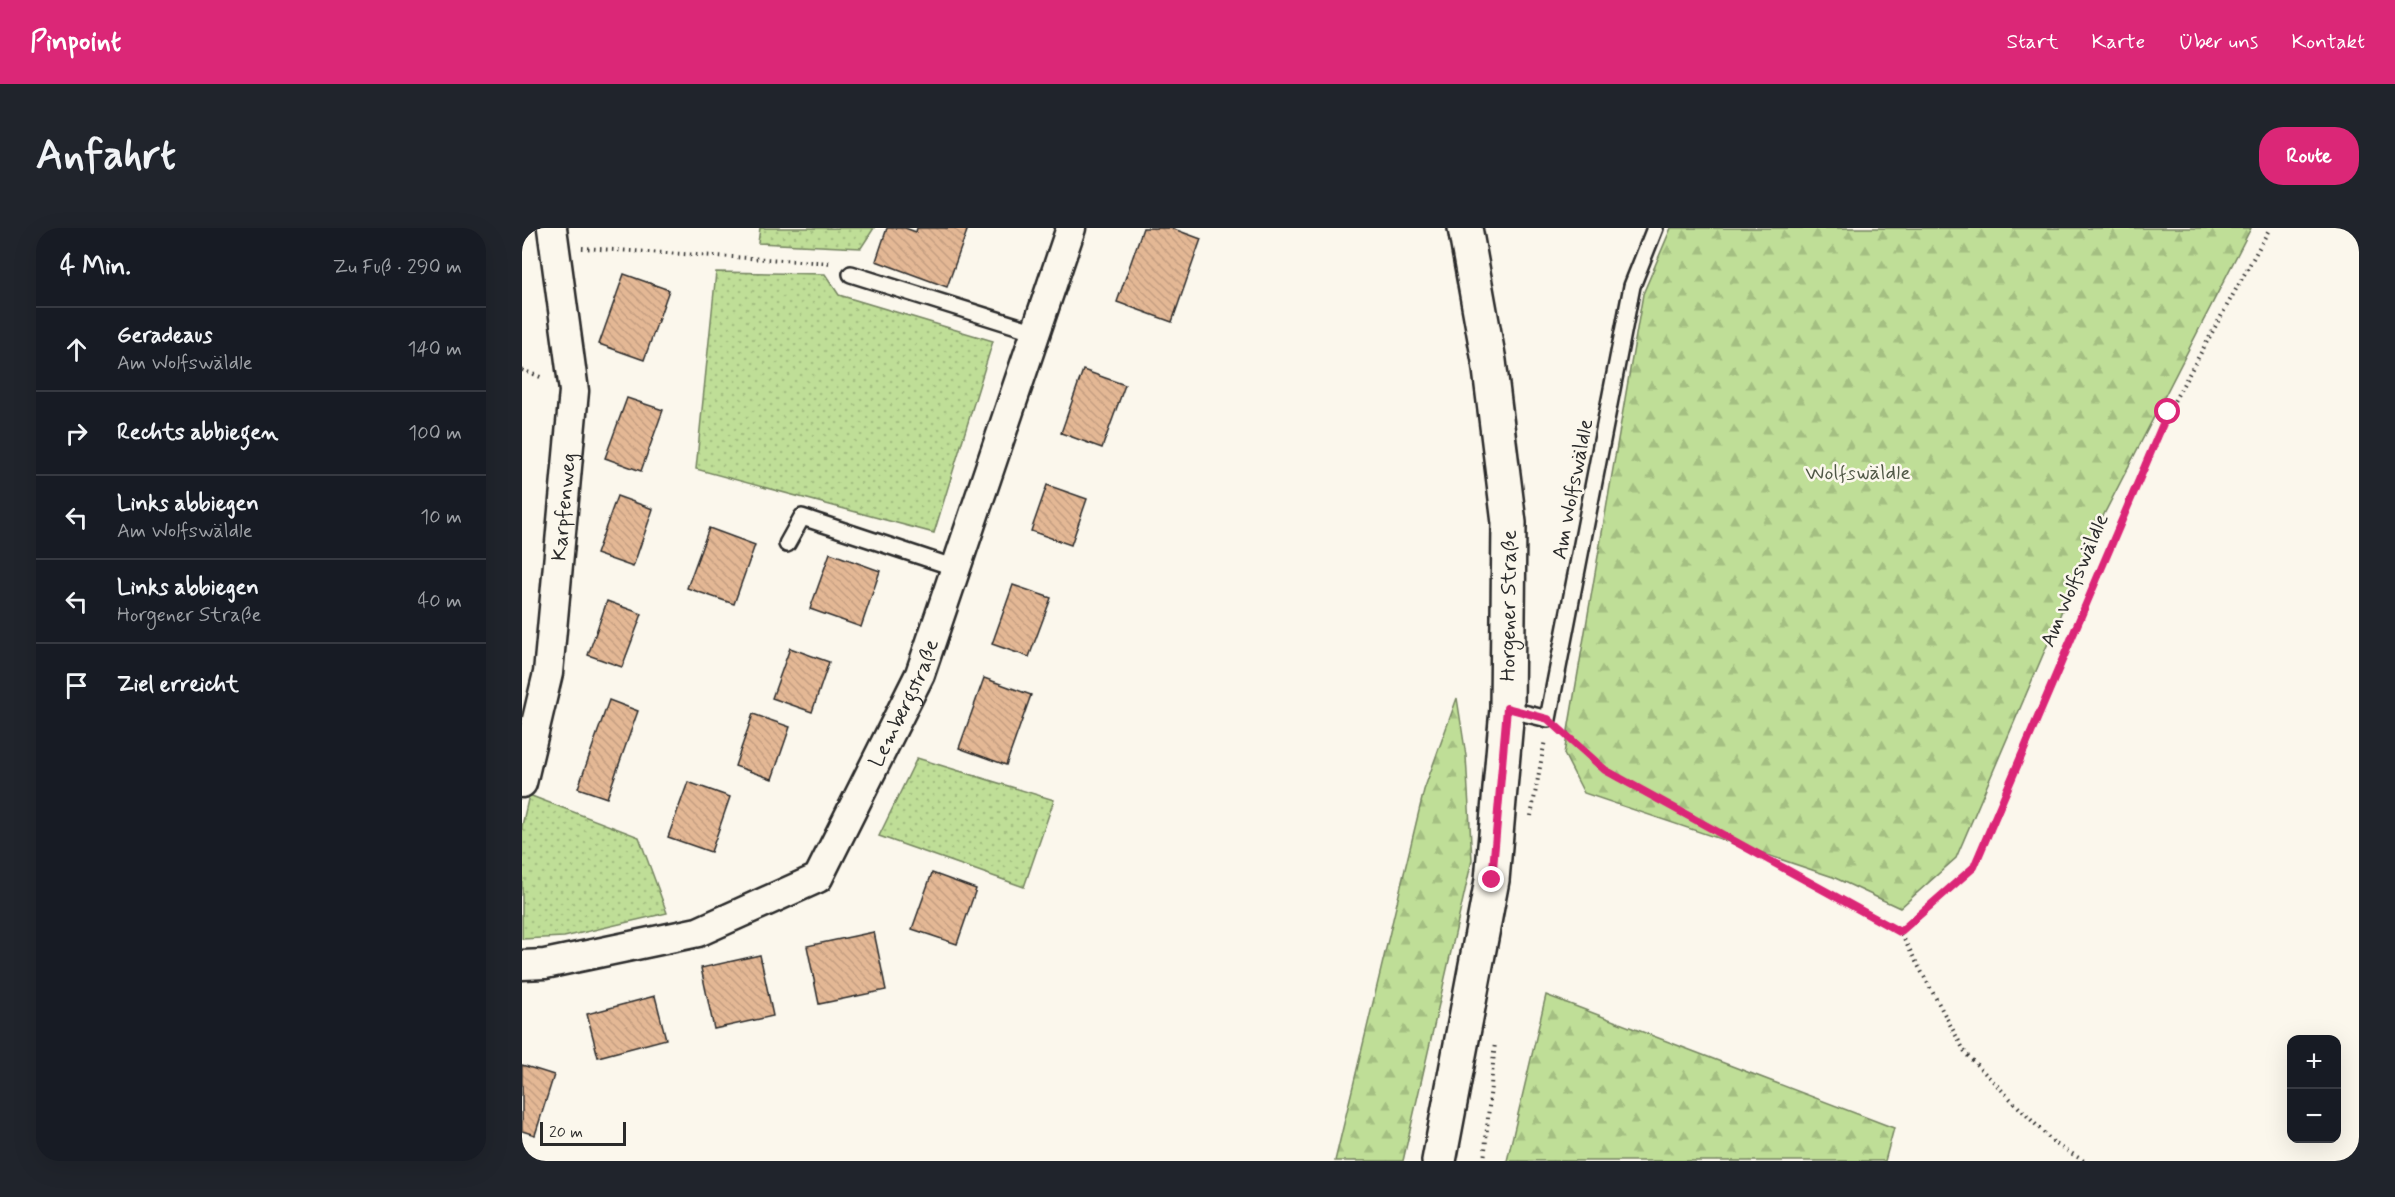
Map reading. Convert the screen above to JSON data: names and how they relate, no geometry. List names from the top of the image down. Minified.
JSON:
{"streets":{"street":["Karpfenweg","Horgener Straße","Lembergstraße"],"lane":["Am Wolfswäldle"]},"parks":["Wolfswäldle"],"scale_bar":"20 m","page":{"header":"Pinpoint","nav":["Start","Karte","Über uns","Kontakt"],"buttons":"Route","title":"Anfahrt","heading":["4 Min.","Zu Fuß · 290 m"],"list":[["Geradeaus","Am Wolfswäldle","140 m"],["Rechts abbiegen","100 m"],["Links abbiegen","Am Wolfswäldle","10 m"],["Links abbiegen","Horgener Straße","40 m"],"Ziel erreicht"],"map_buttons":["+","−"],"scale":"20 m"}}
